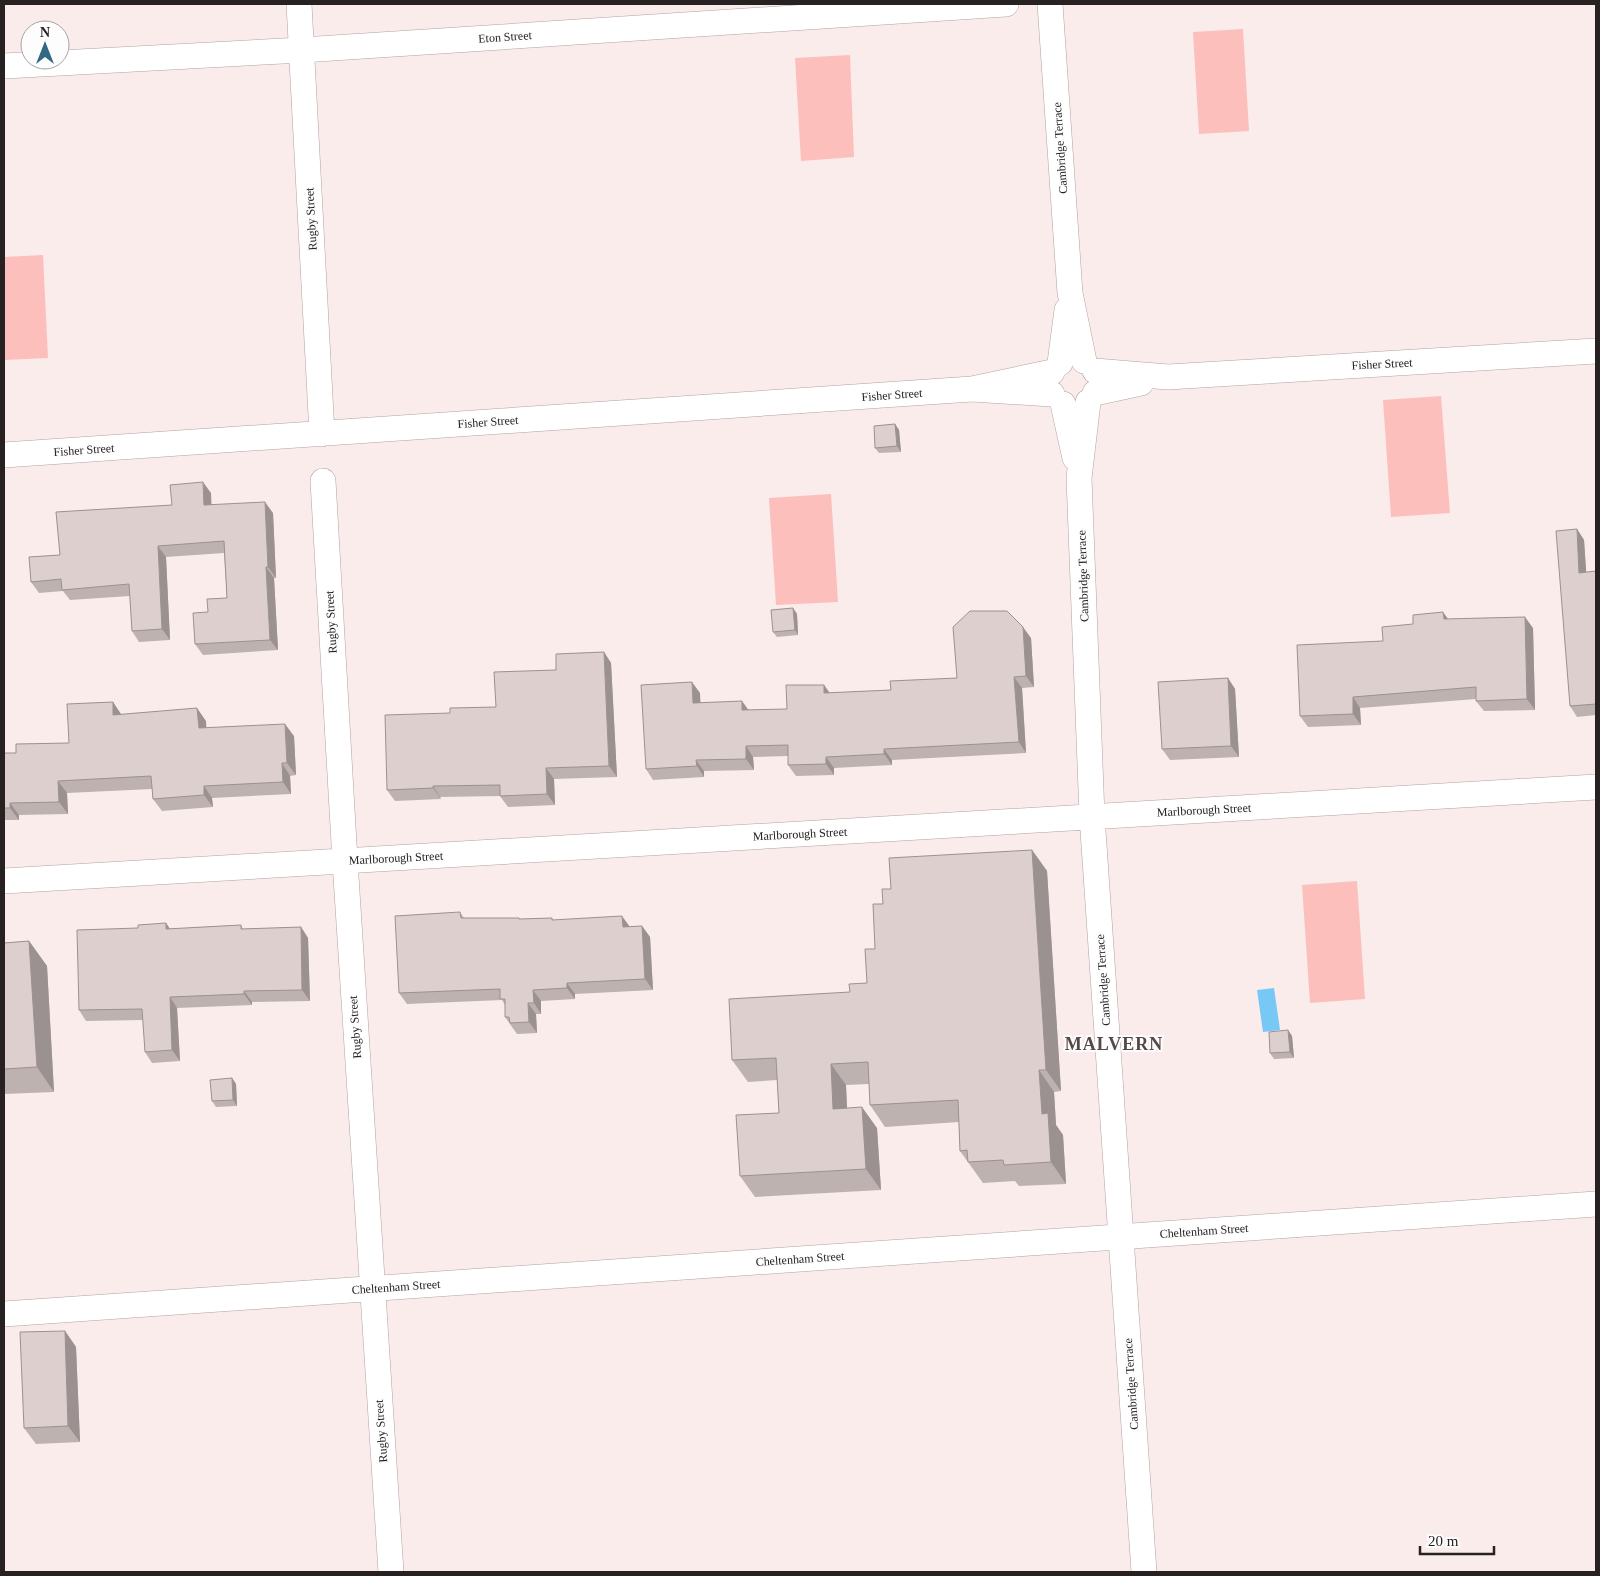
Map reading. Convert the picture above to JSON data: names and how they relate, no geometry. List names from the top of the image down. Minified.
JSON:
{"streets":{"street":["Eton Street","Cambridge Terrace","Rugby Street","Fisher Street","Marlborough Street","Cheltenham Street"]},"crossings":[["Eton Street","Rugby Street"],["Cambridge Terrace","Fisher Street"],["Cambridge Terrace","Marlborough Street"],["Cambridge Terrace","Cheltenham Street"],["Rugby Street","Fisher Street"],["Rugby Street","Marlborough Street"],["Rugby Street","Cheltenham Street"]],"districts":["MALVERN"],"scale_bar":"20 m","north":"top"}
